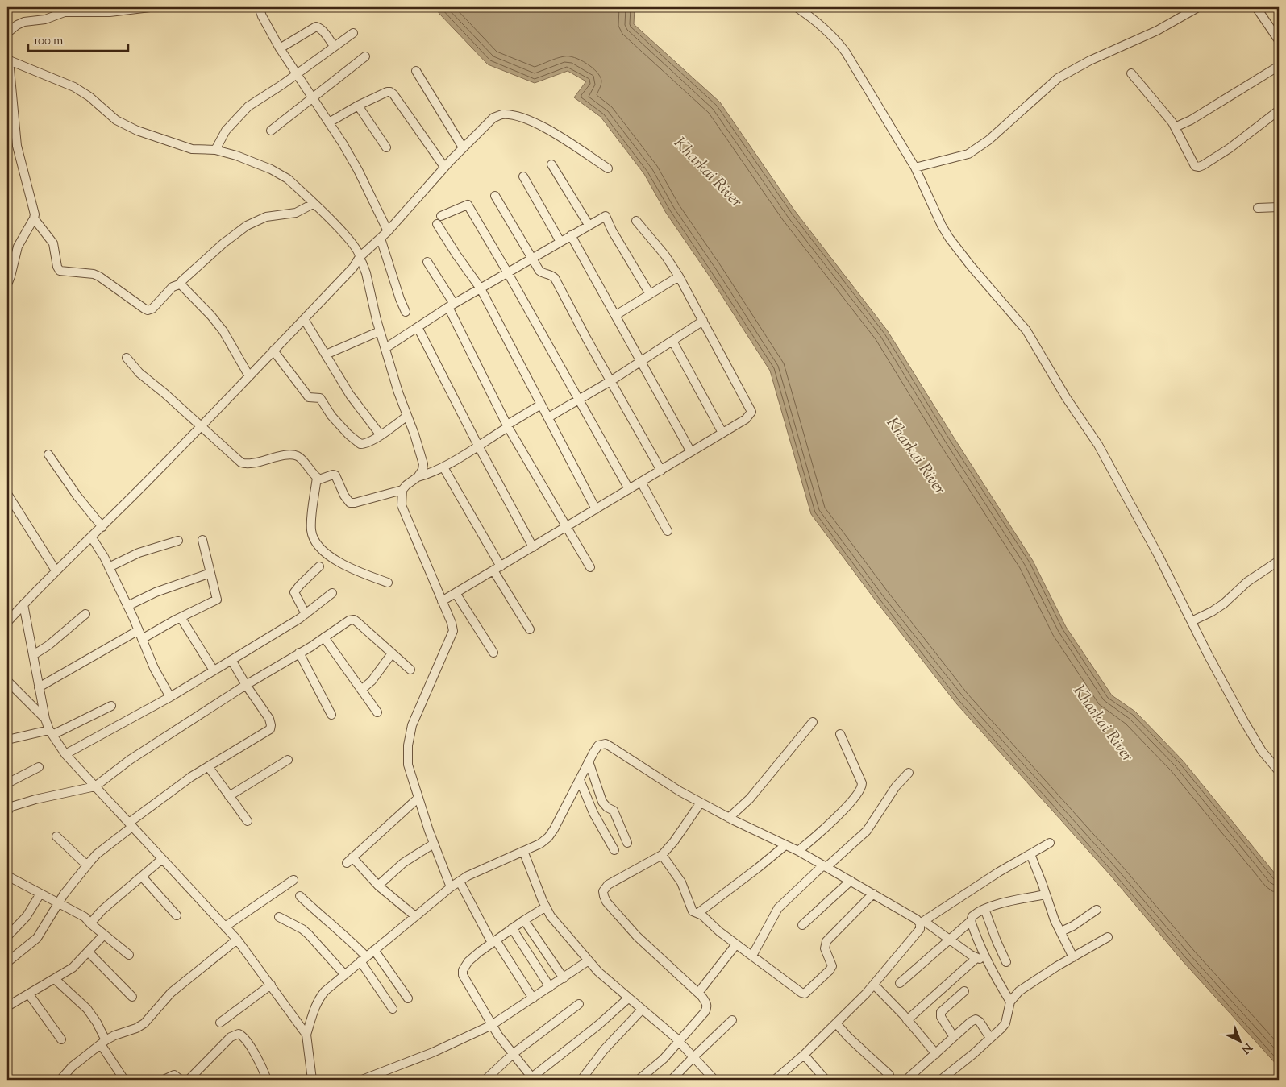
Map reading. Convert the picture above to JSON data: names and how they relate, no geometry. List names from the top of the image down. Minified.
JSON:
{"water":["Kharkai River"],"scale_bar":"100 m","north":"bottom right"}
